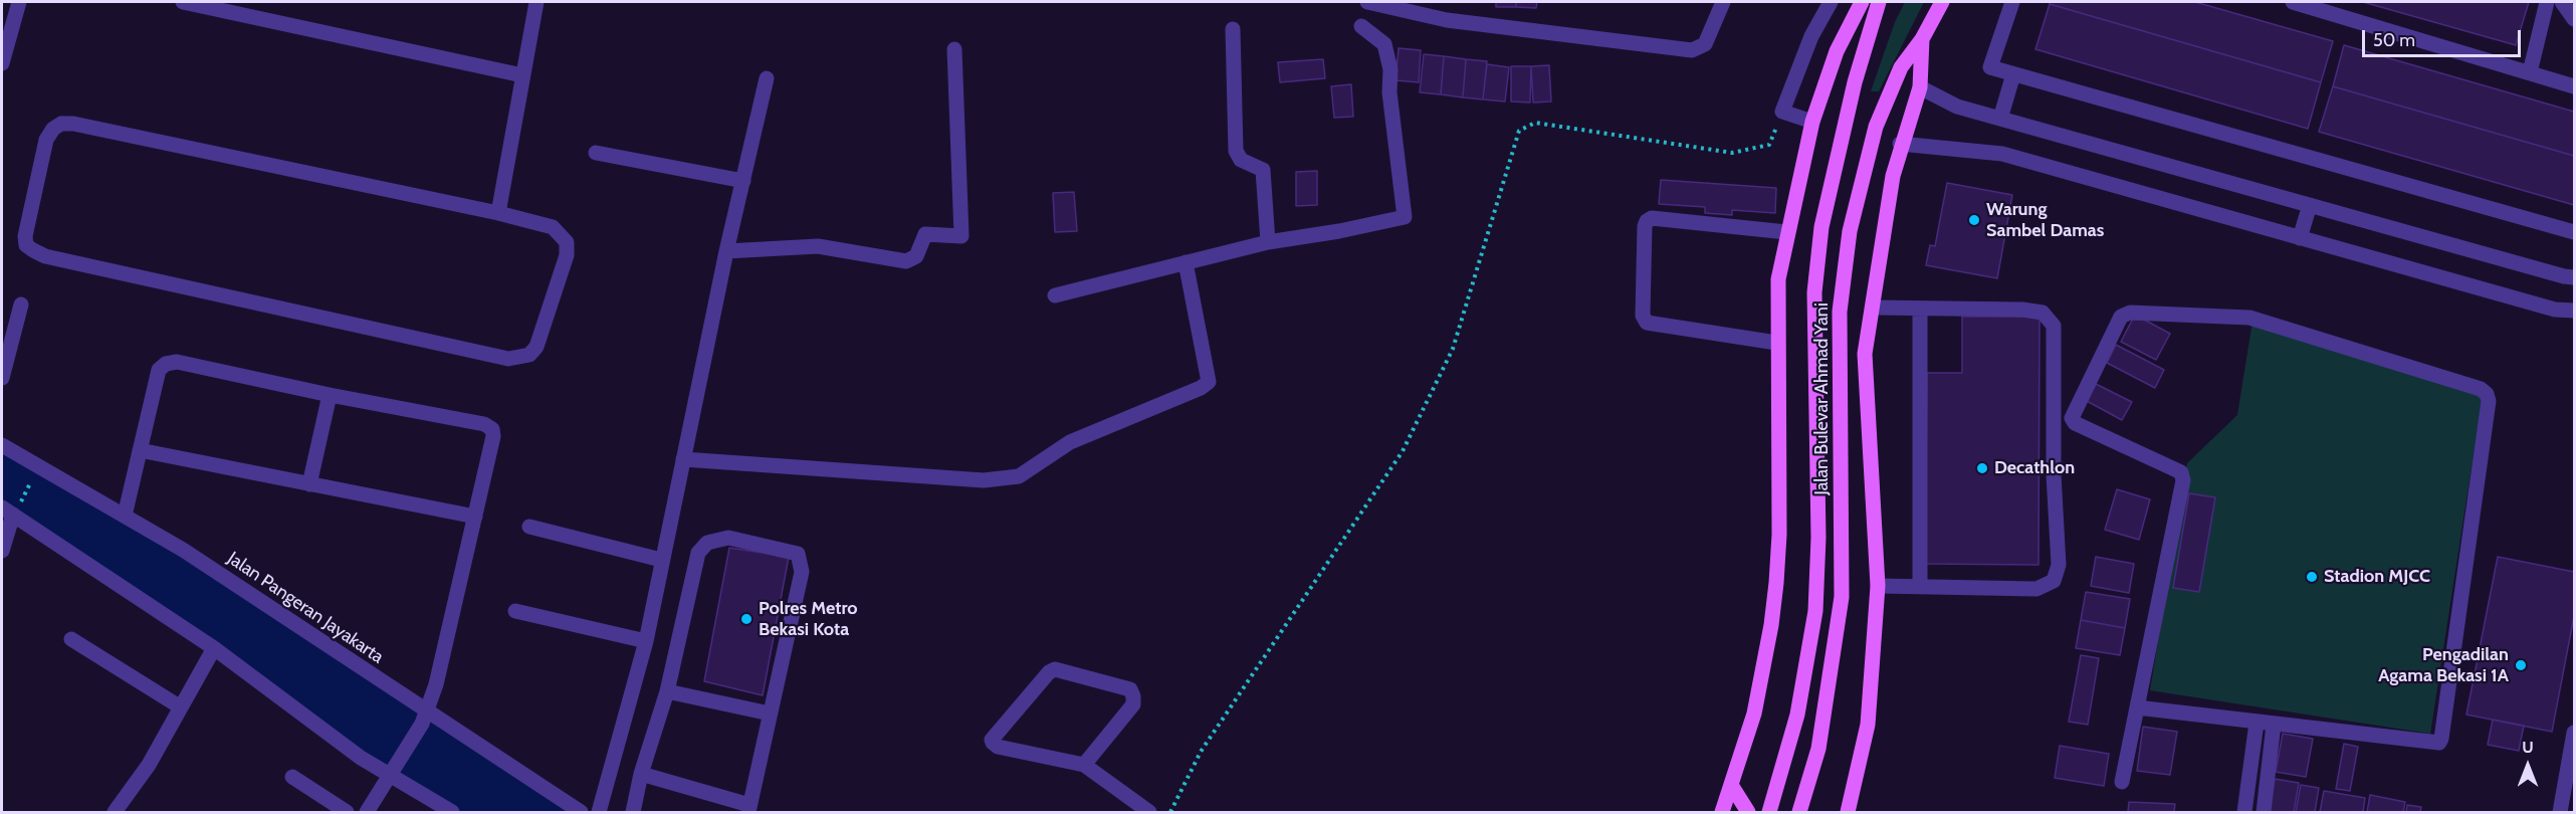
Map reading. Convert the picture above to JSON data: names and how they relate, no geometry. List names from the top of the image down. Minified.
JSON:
{"streets":{"main road":["Jalan Bulevar Ahmad Yani"],"street":["Jalan Pangeran Jayakarta"]},"places":["Warung Sambel Damas","Decathlon","Stadion MJCC","Polres Metro Bekasi Kota","Pengadilan Agama Bekasi 1A"],"scale_bar":"50 m","north":"top"}
